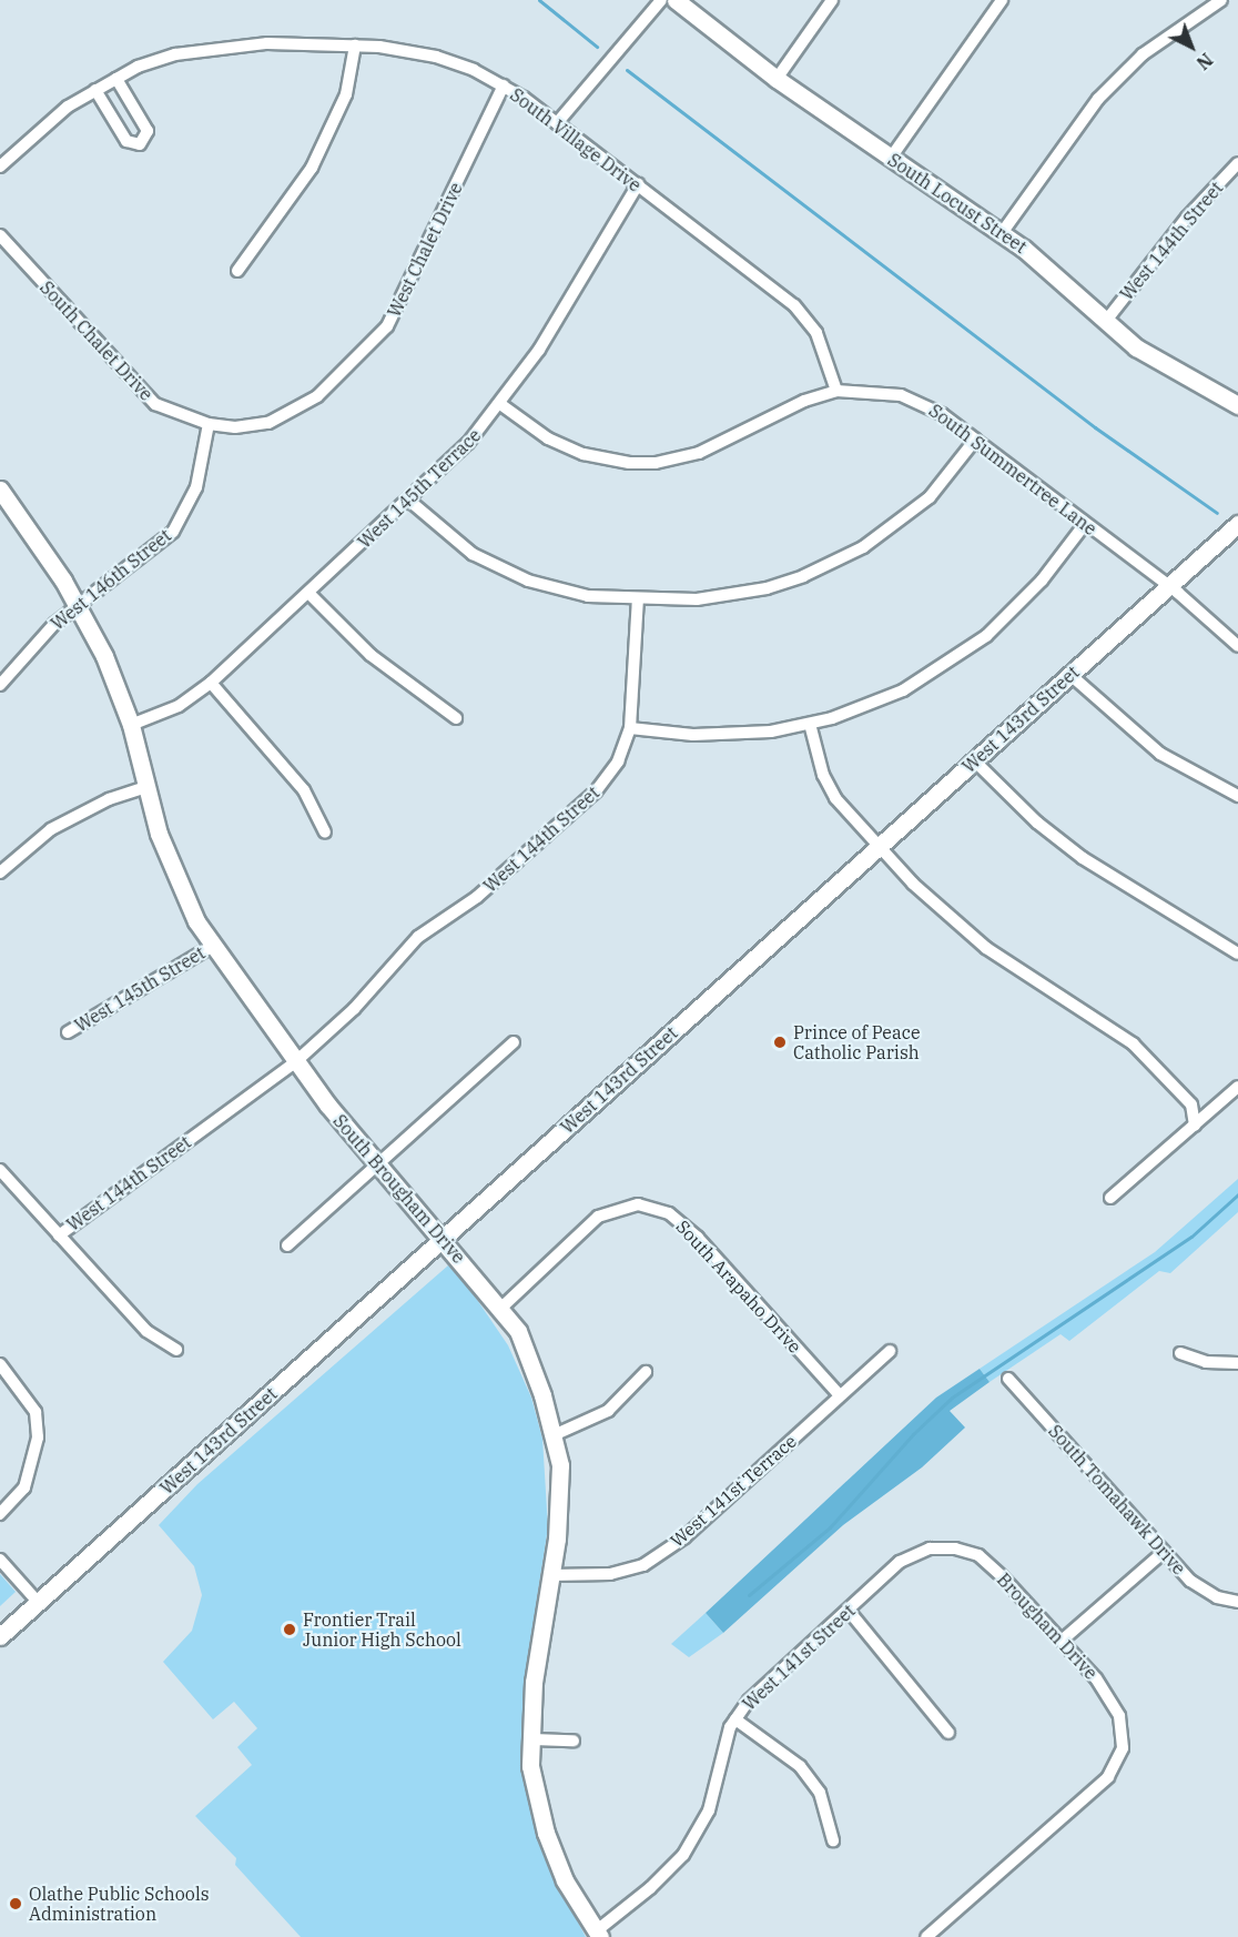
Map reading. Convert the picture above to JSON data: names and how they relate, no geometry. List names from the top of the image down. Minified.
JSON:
{"streets":{"street":["South Village Drive","South Locust Street","West 144th Street","West Chalet Drive","South Chalet Drive","South Summertree Lane","West 145th Terrace","West 146th Street","West 143rd Street","West 145th Street","South Brougham Drive","South Arapaho Drive","West 141st Terrace","South Tomahawk Drive","Brougham Drive","West 141st Street"]},"crossings":[["South Village Drive","West Chalet Drive"],["South Village Drive","South Summertree Lane"],["South Village Drive","West 145th Terrace"],["South Locust Street","West 144th Street"],["West 144th Street","South Brougham Drive"],["West Chalet Drive","South Chalet Drive"],["West Chalet Drive","West 146th Street"],["South Chalet Drive","West 146th Street"],["South Summertree Lane","West 145th Terrace"],["South Summertree Lane","West 143rd Street"],["West 145th Terrace","South Brougham Drive"],["West 146th Street","South Brougham Drive"],["West 143rd Street","South Brougham Drive"],["West 145th Street","South Brougham Drive"],["South Brougham Drive","South Arapaho Drive"],["South Brougham Drive","West 141st Terrace"],["South Brougham Drive","West 141st Street"],["South Arapaho Drive","West 141st Terrace"],["Brougham Drive","West 141st Street"]],"places":["Prince of Peace Catholic Parish","Frontier Trail Junior High School","Olathe Public Schools Administration"],"north":"bottom right"}
